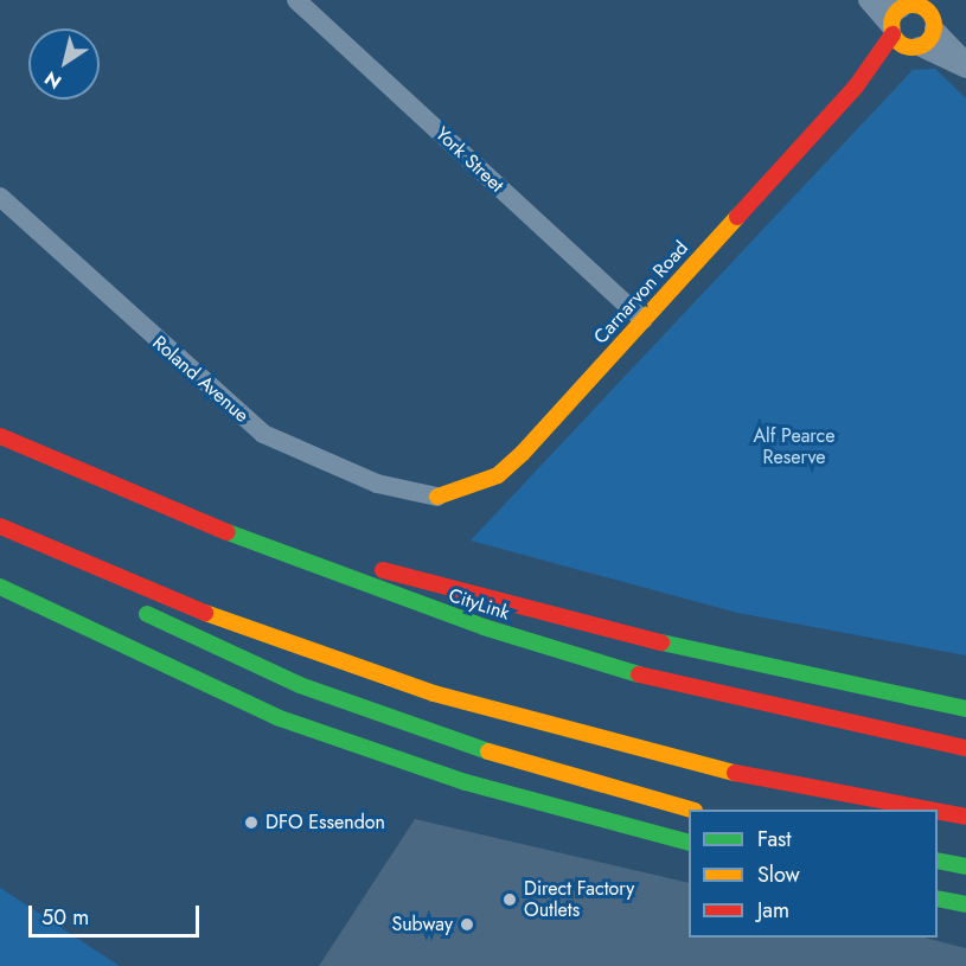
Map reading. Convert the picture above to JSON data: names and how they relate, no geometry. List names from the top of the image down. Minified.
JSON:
{"streets":{"main road":["Carnarvon Road","CityLink"],"street":["York Street","Roland Avenue"]},"crossings":[["York Street","Carnarvon Road"],["Carnarvon Road","Roland Avenue"]],"parks":["Alf Pearce Reserve"],"places":["DFO Essendon","Direct Factory Outlets","Subway"],"legend":["Fast","Slow","Jam"],"scale_bar":"50 m","north":"bottom left"}
